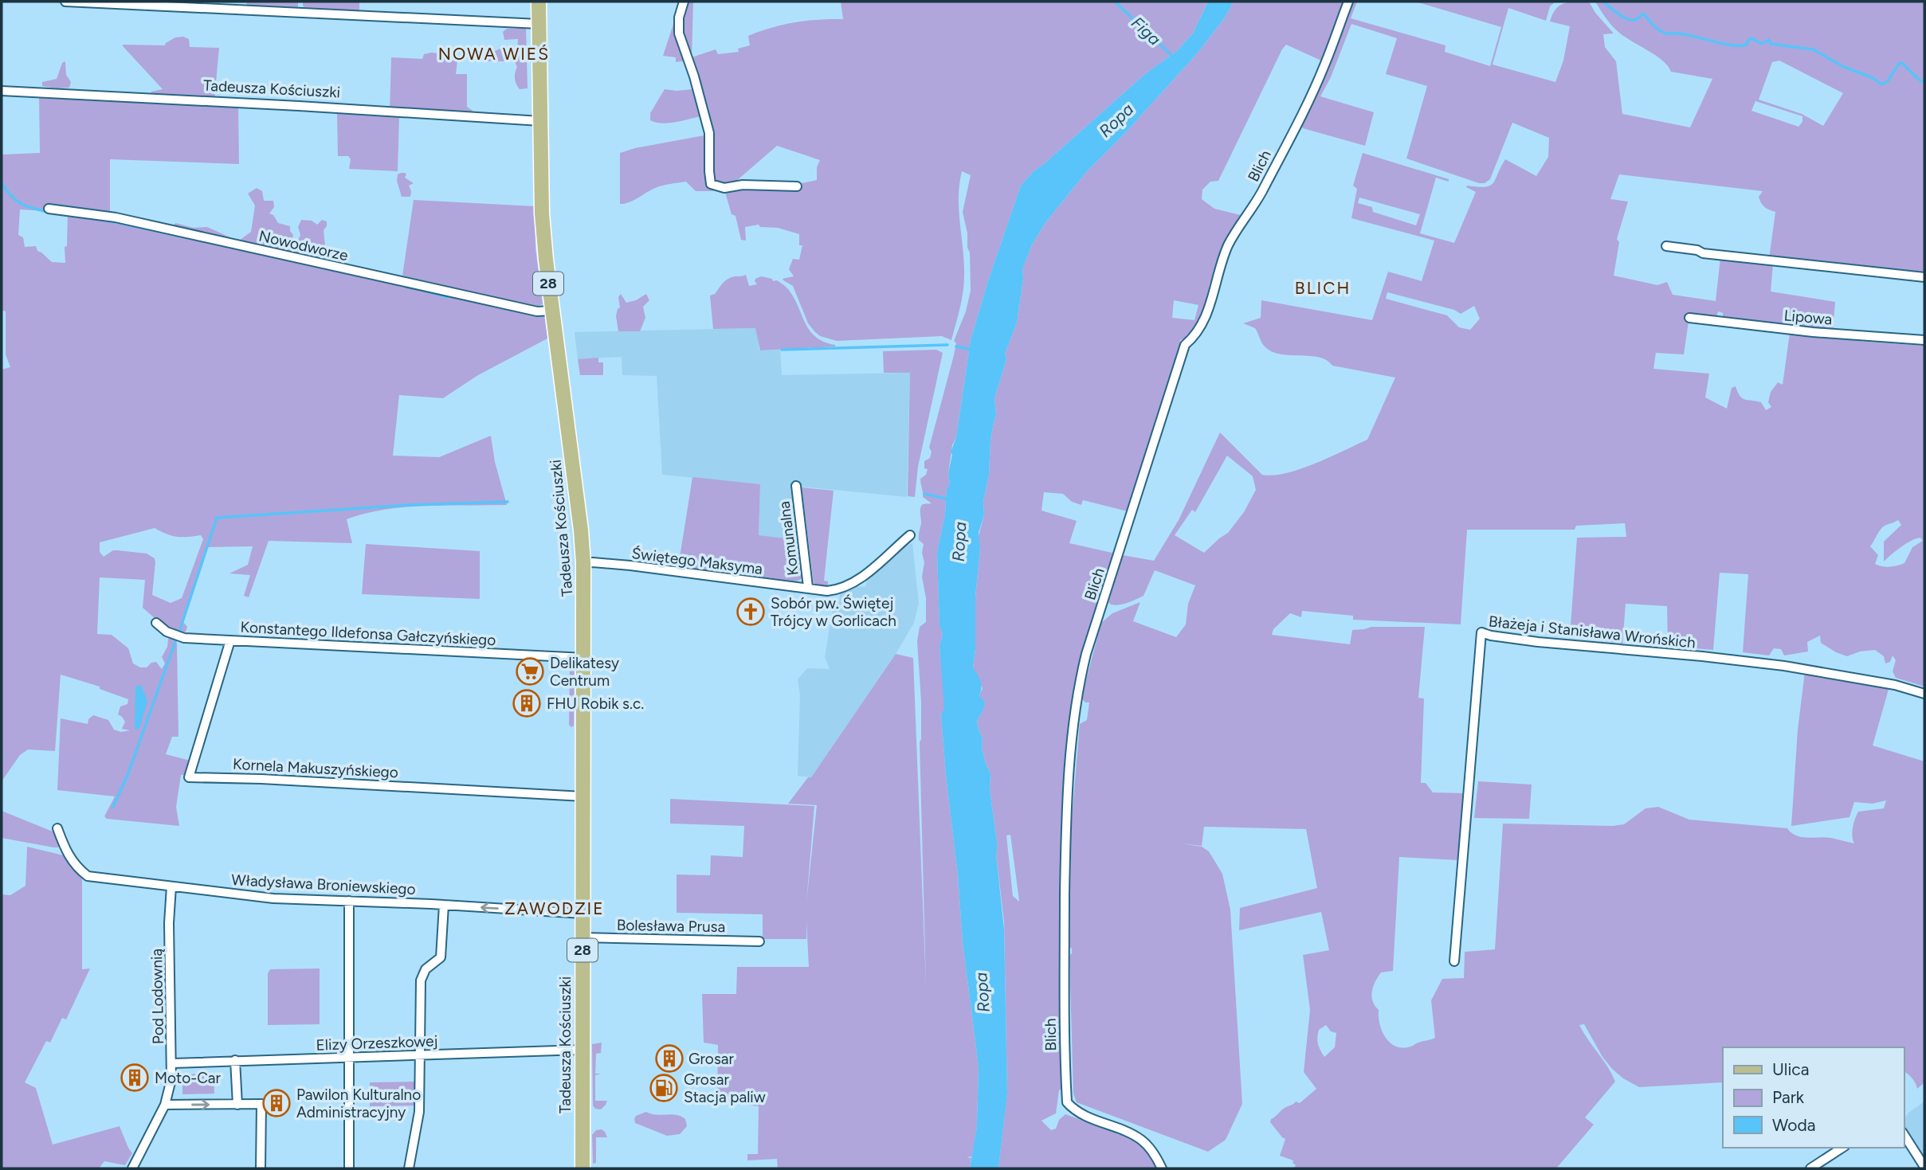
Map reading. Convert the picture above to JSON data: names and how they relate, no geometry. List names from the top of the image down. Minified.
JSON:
{"streets":{"main road":["Tadeusza Kościuszki","28"],"street":["Blich","Nowodworze","Lipowa","Komunalna","Świętego Maksyma","Błażeja i Stanisława Wrońskich","Konstantego Ildefonsa Gałczyńskiego","Kornela Makuszyńskiego","Władysława Broniewskiego","Bolesława Prusa","Pod Lodownią","Elizy Orzeszkowej"]},"crossings":[["Tadeusza Kościuszki","Nowodworze"],["Tadeusza Kościuszki","Świętego Maksyma"],["Tadeusza Kościuszki","Konstantego Ildefonsa Gałczyńskiego"],["Tadeusza Kościuszki","Kornela Makuszyńskiego"],["Tadeusza Kościuszki","Władysława Broniewskiego"],["Tadeusza Kościuszki","Bolesława Prusa"],["Tadeusza Kościuszki","Elizy Orzeszkowej"],["Komunalna","Świętego Maksyma"],["Konstantego Ildefonsa Gałczyńskiego","Kornela Makuszyńskiego"],["Władysława Broniewskiego","Pod Lodownią"],["Pod Lodownią","Elizy Orzeszkowej"]],"districts":["NOWA WIEŚ","BLICH","ZAWODZIE"],"water":["Figa","Ropa"],"places":{"church":["Sobór pw. Świętej Trójcy w Gorlicach"],"supermarket":["Delikatesy Centrum"],"building":["FHU Robik s.c.","Grosar","Moto-Car","Pawilon Kulturalno Administracyjny"],"fuel station":["Grosar Stacja paliw"]},"legend":["Ulica","Park","Woda"]}
